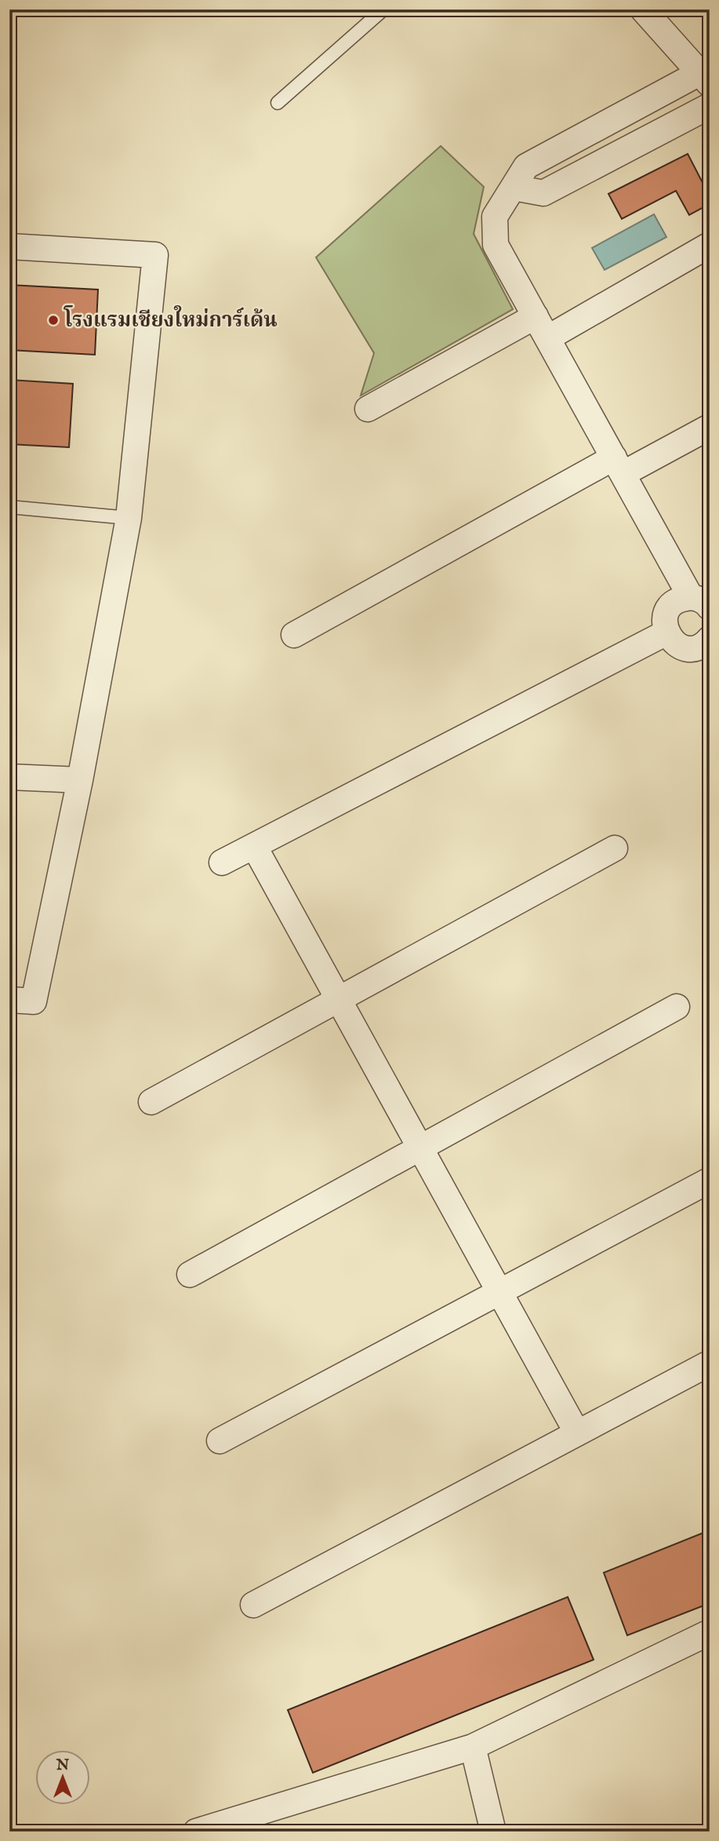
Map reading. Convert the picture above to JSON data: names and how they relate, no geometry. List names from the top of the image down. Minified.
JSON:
{"places":["โรงแรมเชียงใหม่การ์เด้น"],"north":"top"}
